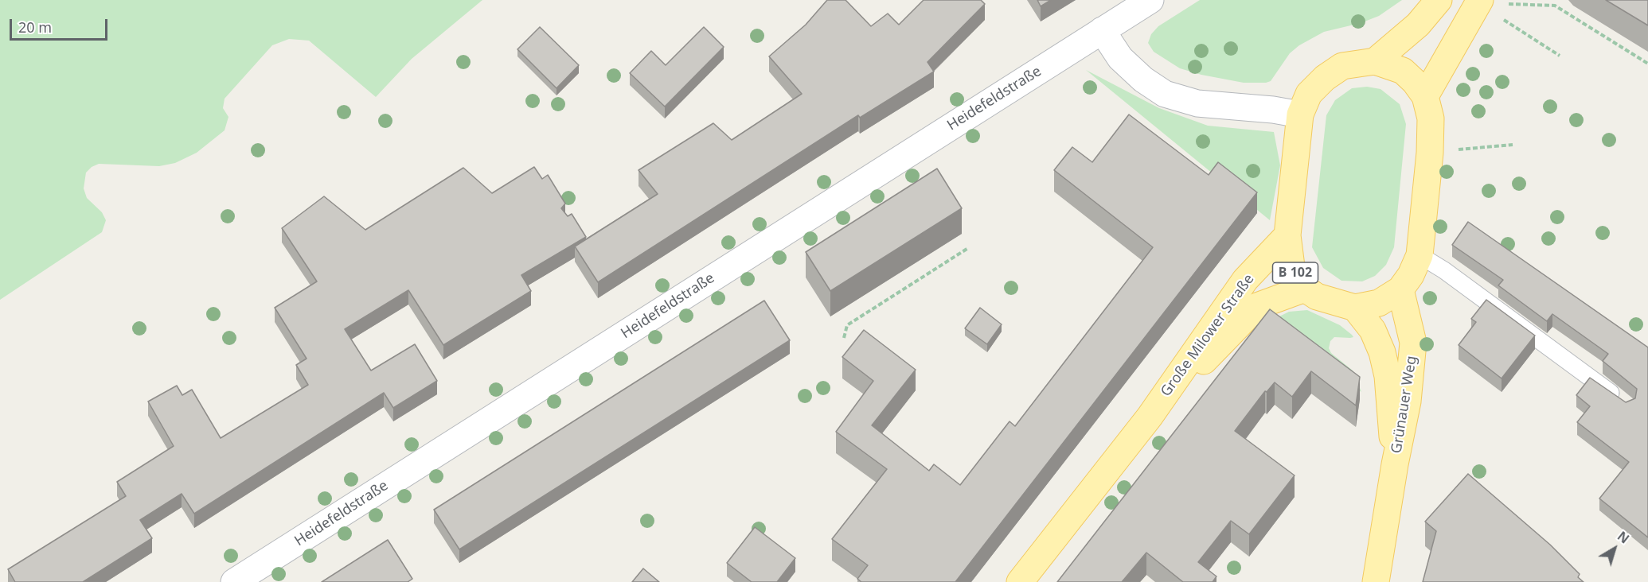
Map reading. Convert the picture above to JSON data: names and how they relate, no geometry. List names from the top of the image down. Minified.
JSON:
{"streets":{"main road":["B 102","Große Milower Straße","Grünauer Weg"],"street":["Heidefeldstraße"]},"crossings":[["B 102","Große Milower Straße"],["B 102","Grünauer Weg"]],"scale_bar":"20 m","north":"top right"}
